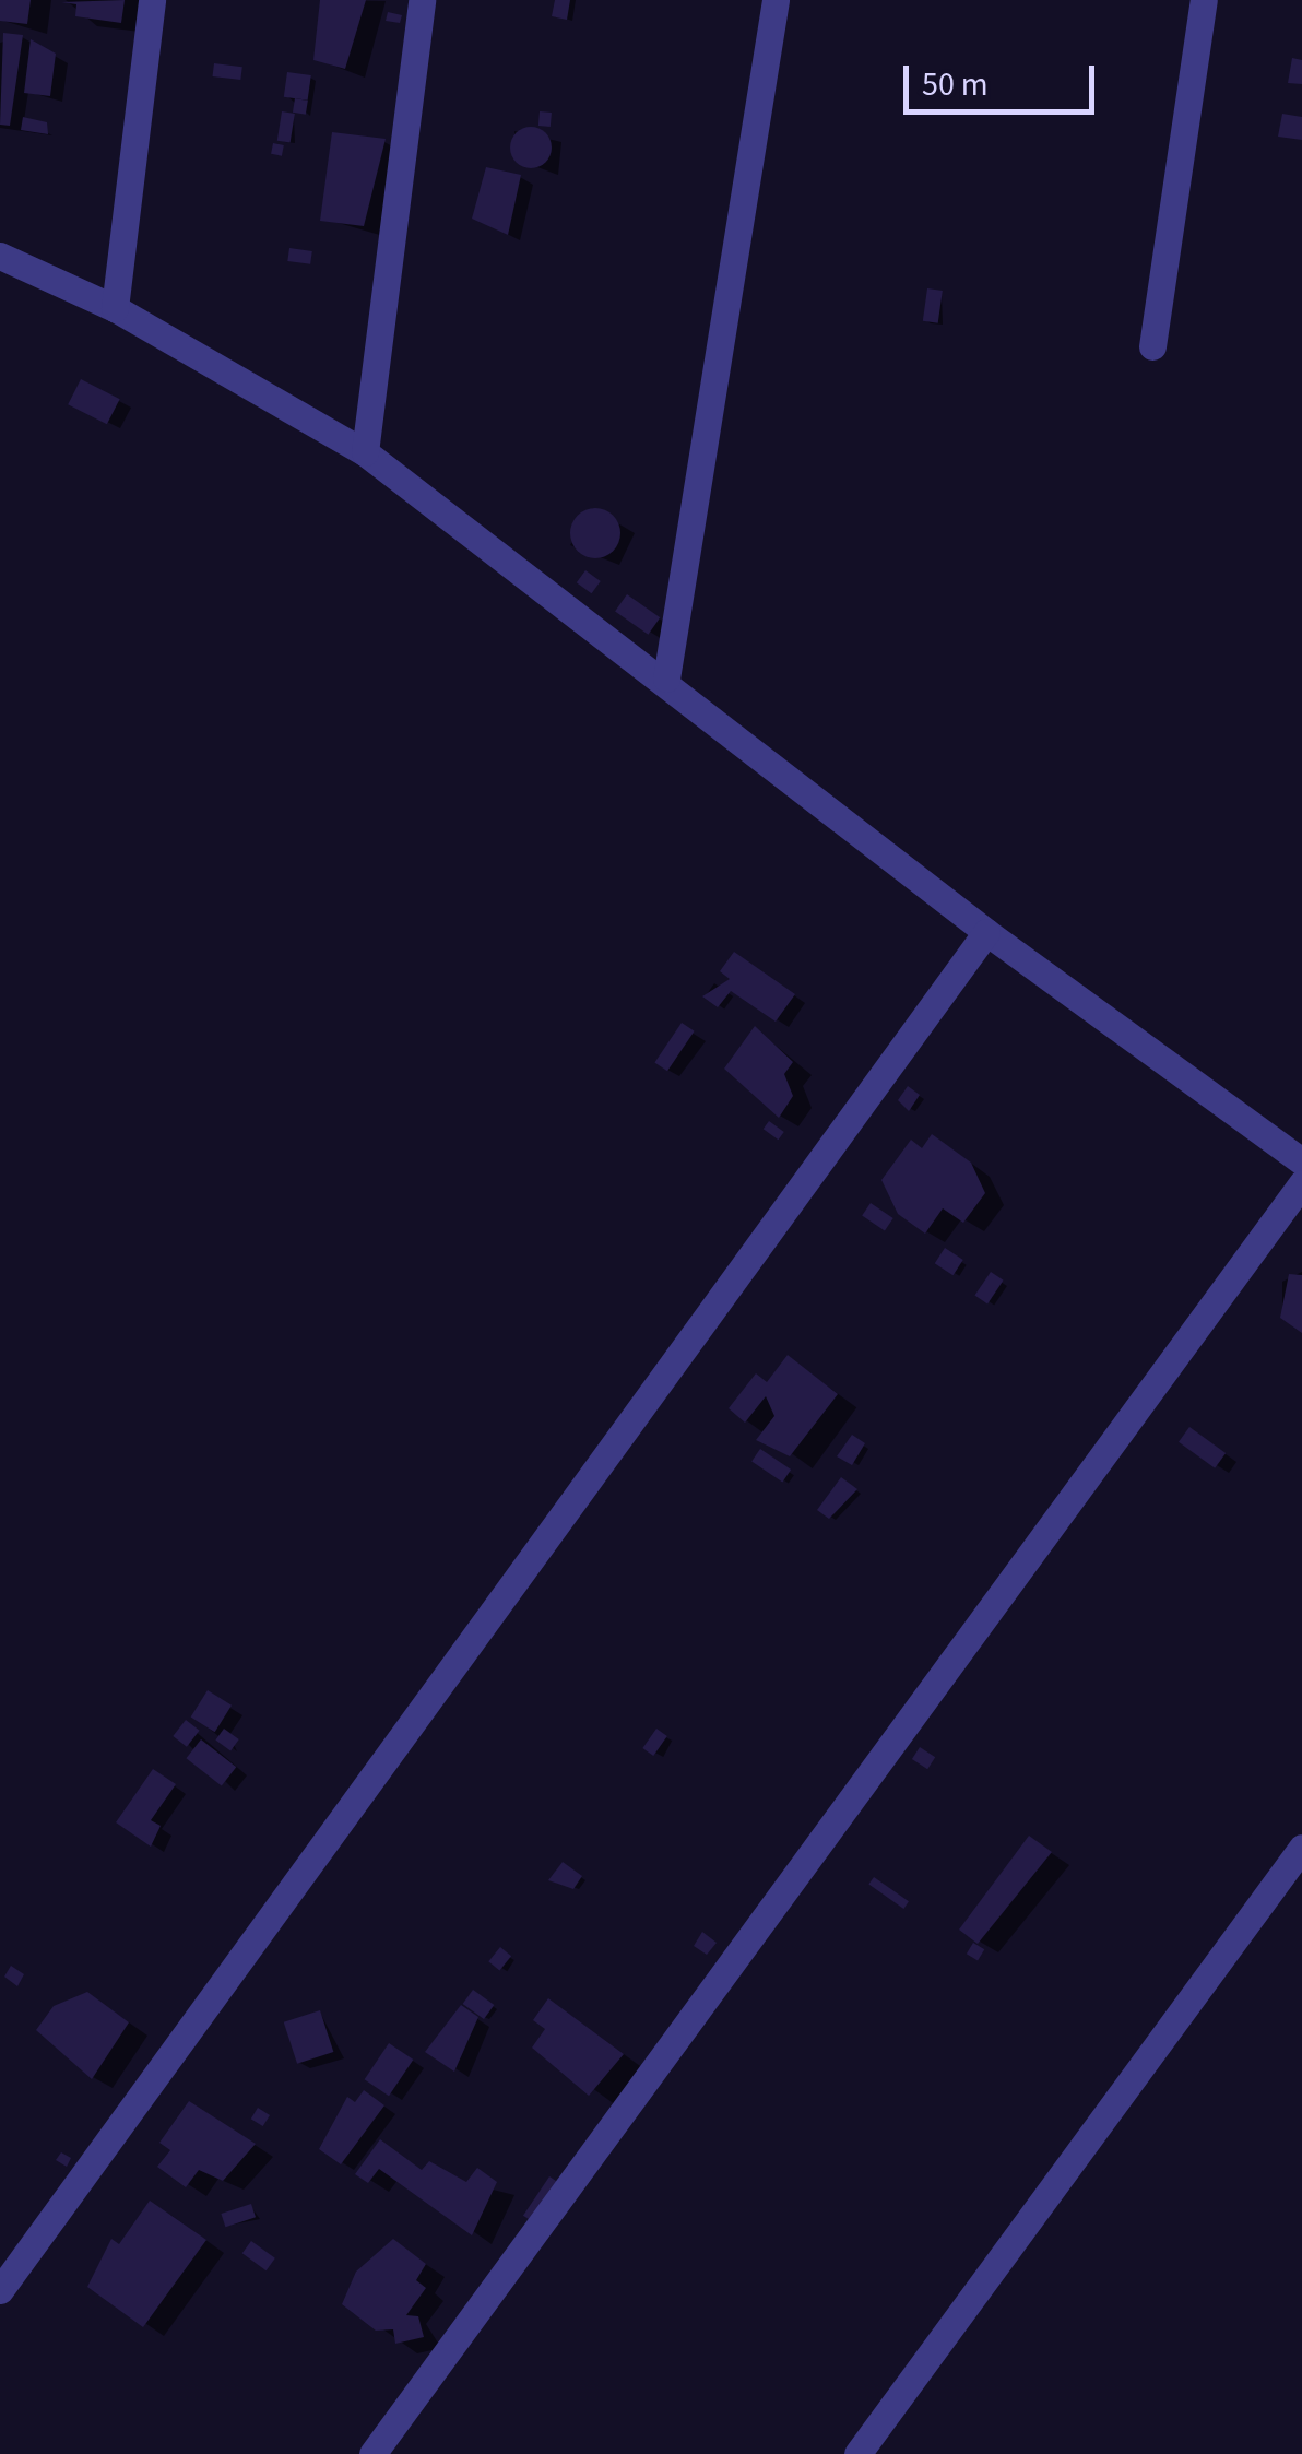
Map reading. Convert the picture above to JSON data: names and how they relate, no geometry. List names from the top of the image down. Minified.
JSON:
{"scale_bar":"50 m"}
